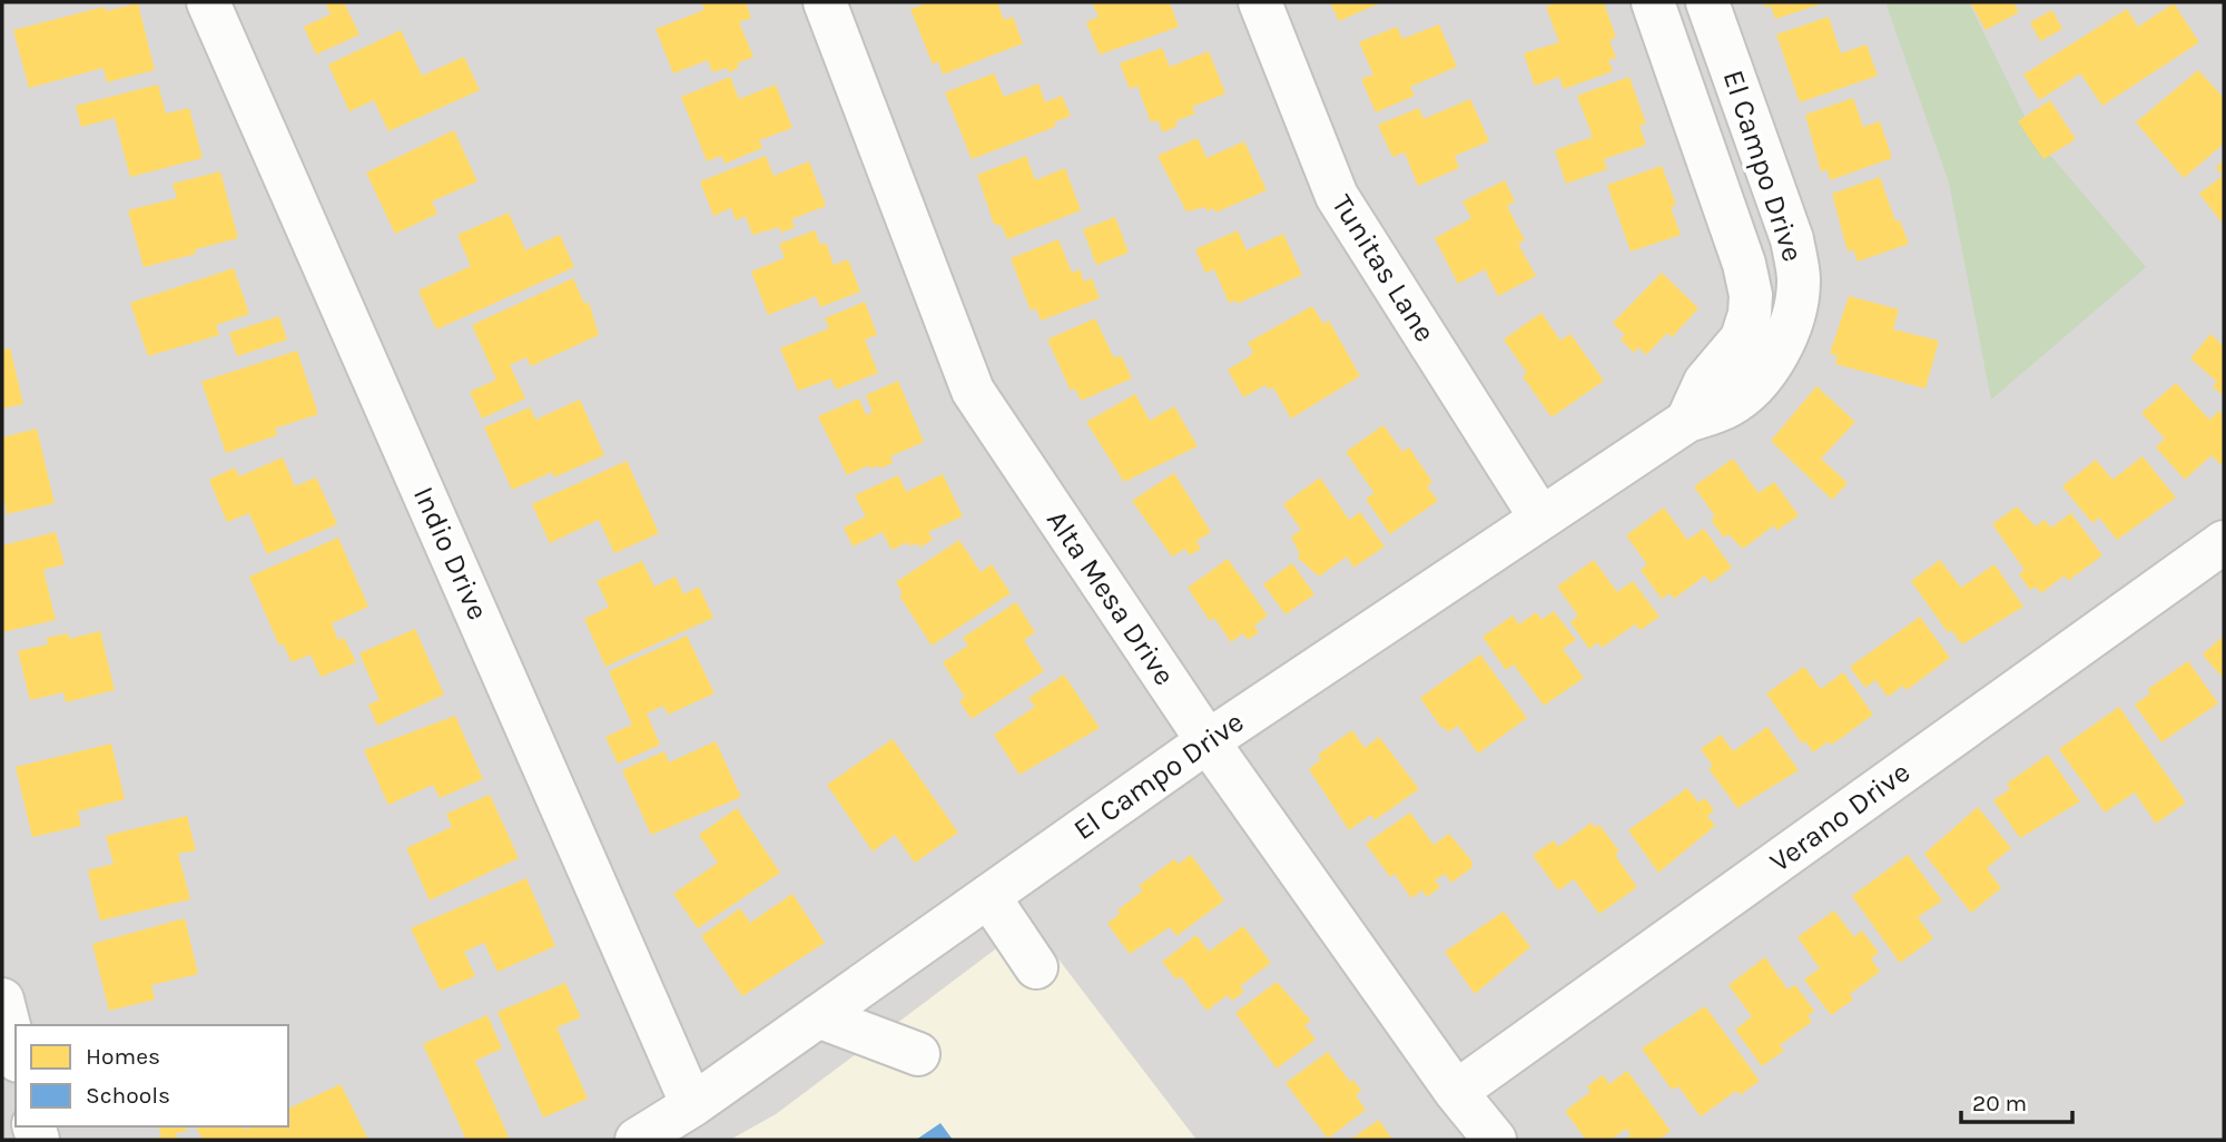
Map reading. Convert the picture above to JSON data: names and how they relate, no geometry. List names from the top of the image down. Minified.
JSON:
{"streets":{"street":["El Campo Drive","Tunitas Lane","Indio Drive","Alta Mesa Drive","Verano Drive"]},"crossings":[["El Campo Drive","Tunitas Lane"],["El Campo Drive","Indio Drive"],["El Campo Drive","Alta Mesa Drive"],["Alta Mesa Drive","Verano Drive"]],"legend":["Homes","Schools"],"scale_bar":"20 m"}
